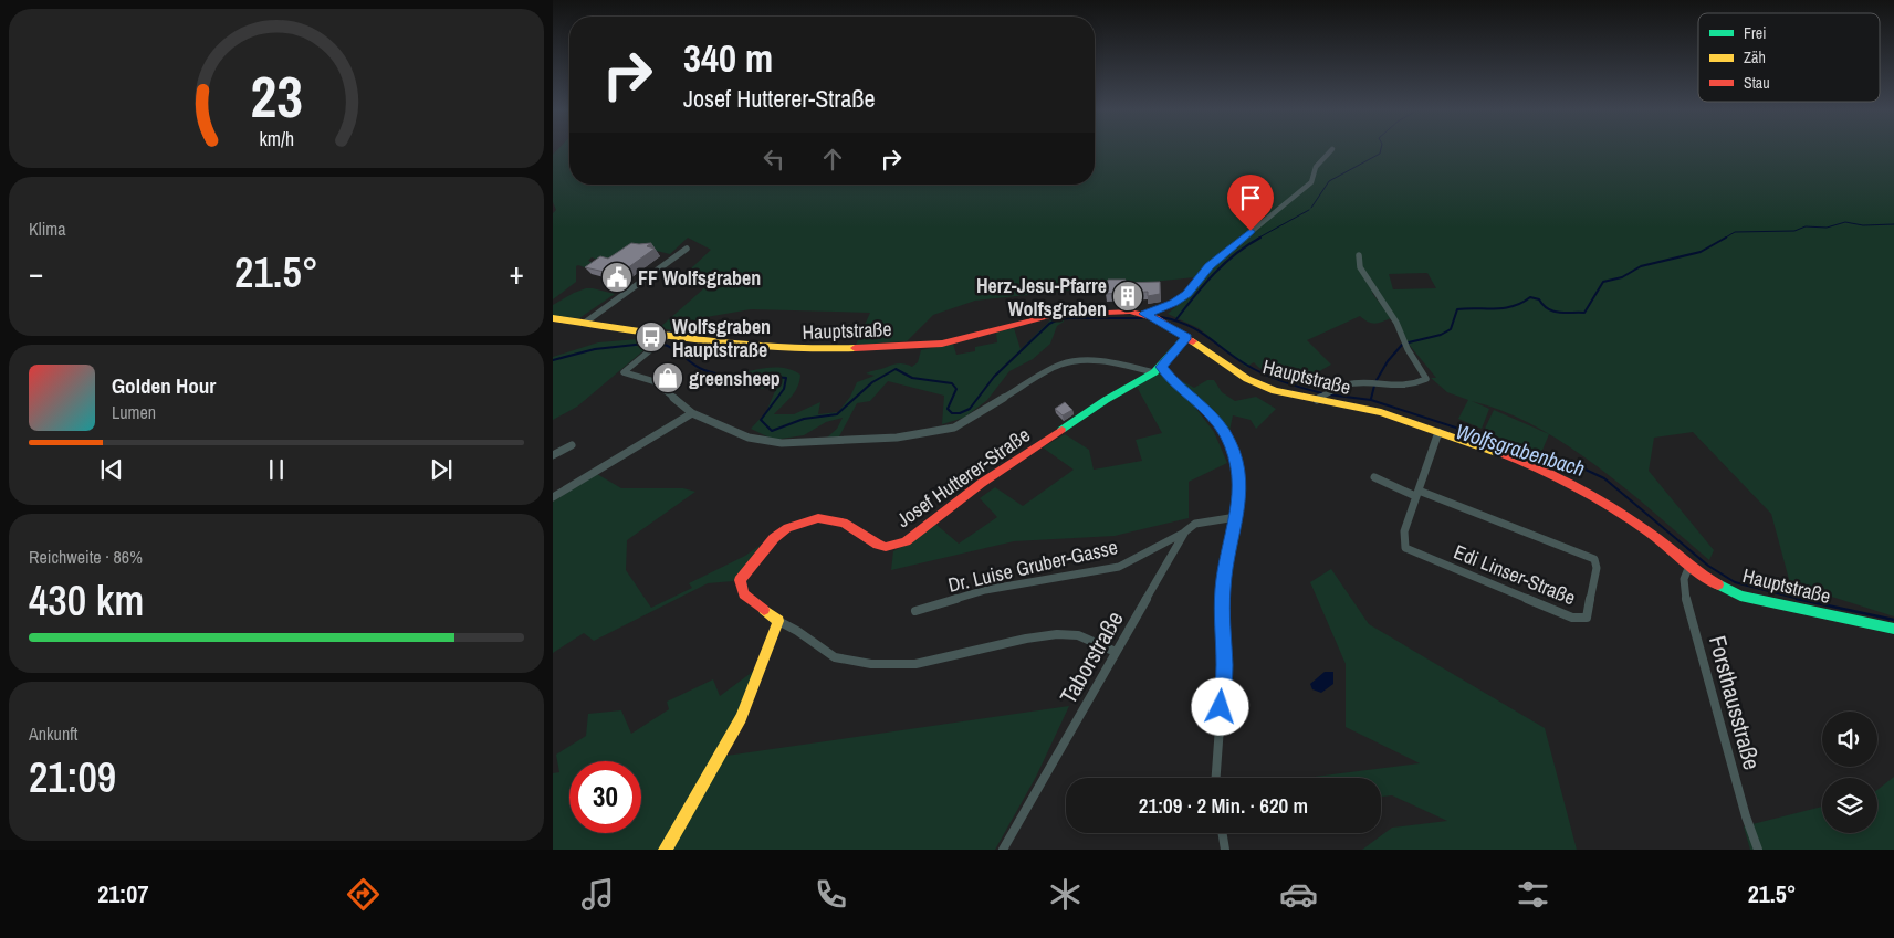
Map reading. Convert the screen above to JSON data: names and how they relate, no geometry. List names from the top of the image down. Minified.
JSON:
{"streets":{"main road":["Hauptstraße","Josef Hutterer-Straße"],"street":["Dr. Luise Gruber-Gasse","Edi Linser-Straße","Taborstraße","Forsthausstraße"]},"crossings":[["Hauptstraße","Josef Hutterer-Straße"],["Hauptstraße","Edi Linser-Straße"],["Hauptstraße","Forsthausstraße"],["Dr. Luise Gruber-Gasse","Taborstraße"]],"water":["Wolfsgrabenbach"],"places":{"public building":["FF Wolfsgraben"],"building":["Herz-Jesu-Pfarre Wolfsgraben"],"bus stop":["Wolfsgraben Hauptstraße"],"shop":["greensheep"]},"legend":["Frei","Zäh","Stau"],"page":{"turn":["340 m","Josef Hutterer-Straße"],"tile":["Klima",["Reichweite · 86%","430 km"],["Ankunft","21:09"]],"heat":["−","21.5°","+"],"song":["Golden Hour","Lumen"],"limit":"30","trip":"21:09 · 2 Min. · 620 m","tabs":["21:07","21.5°"],"gauge":["23","km/h"]}}
